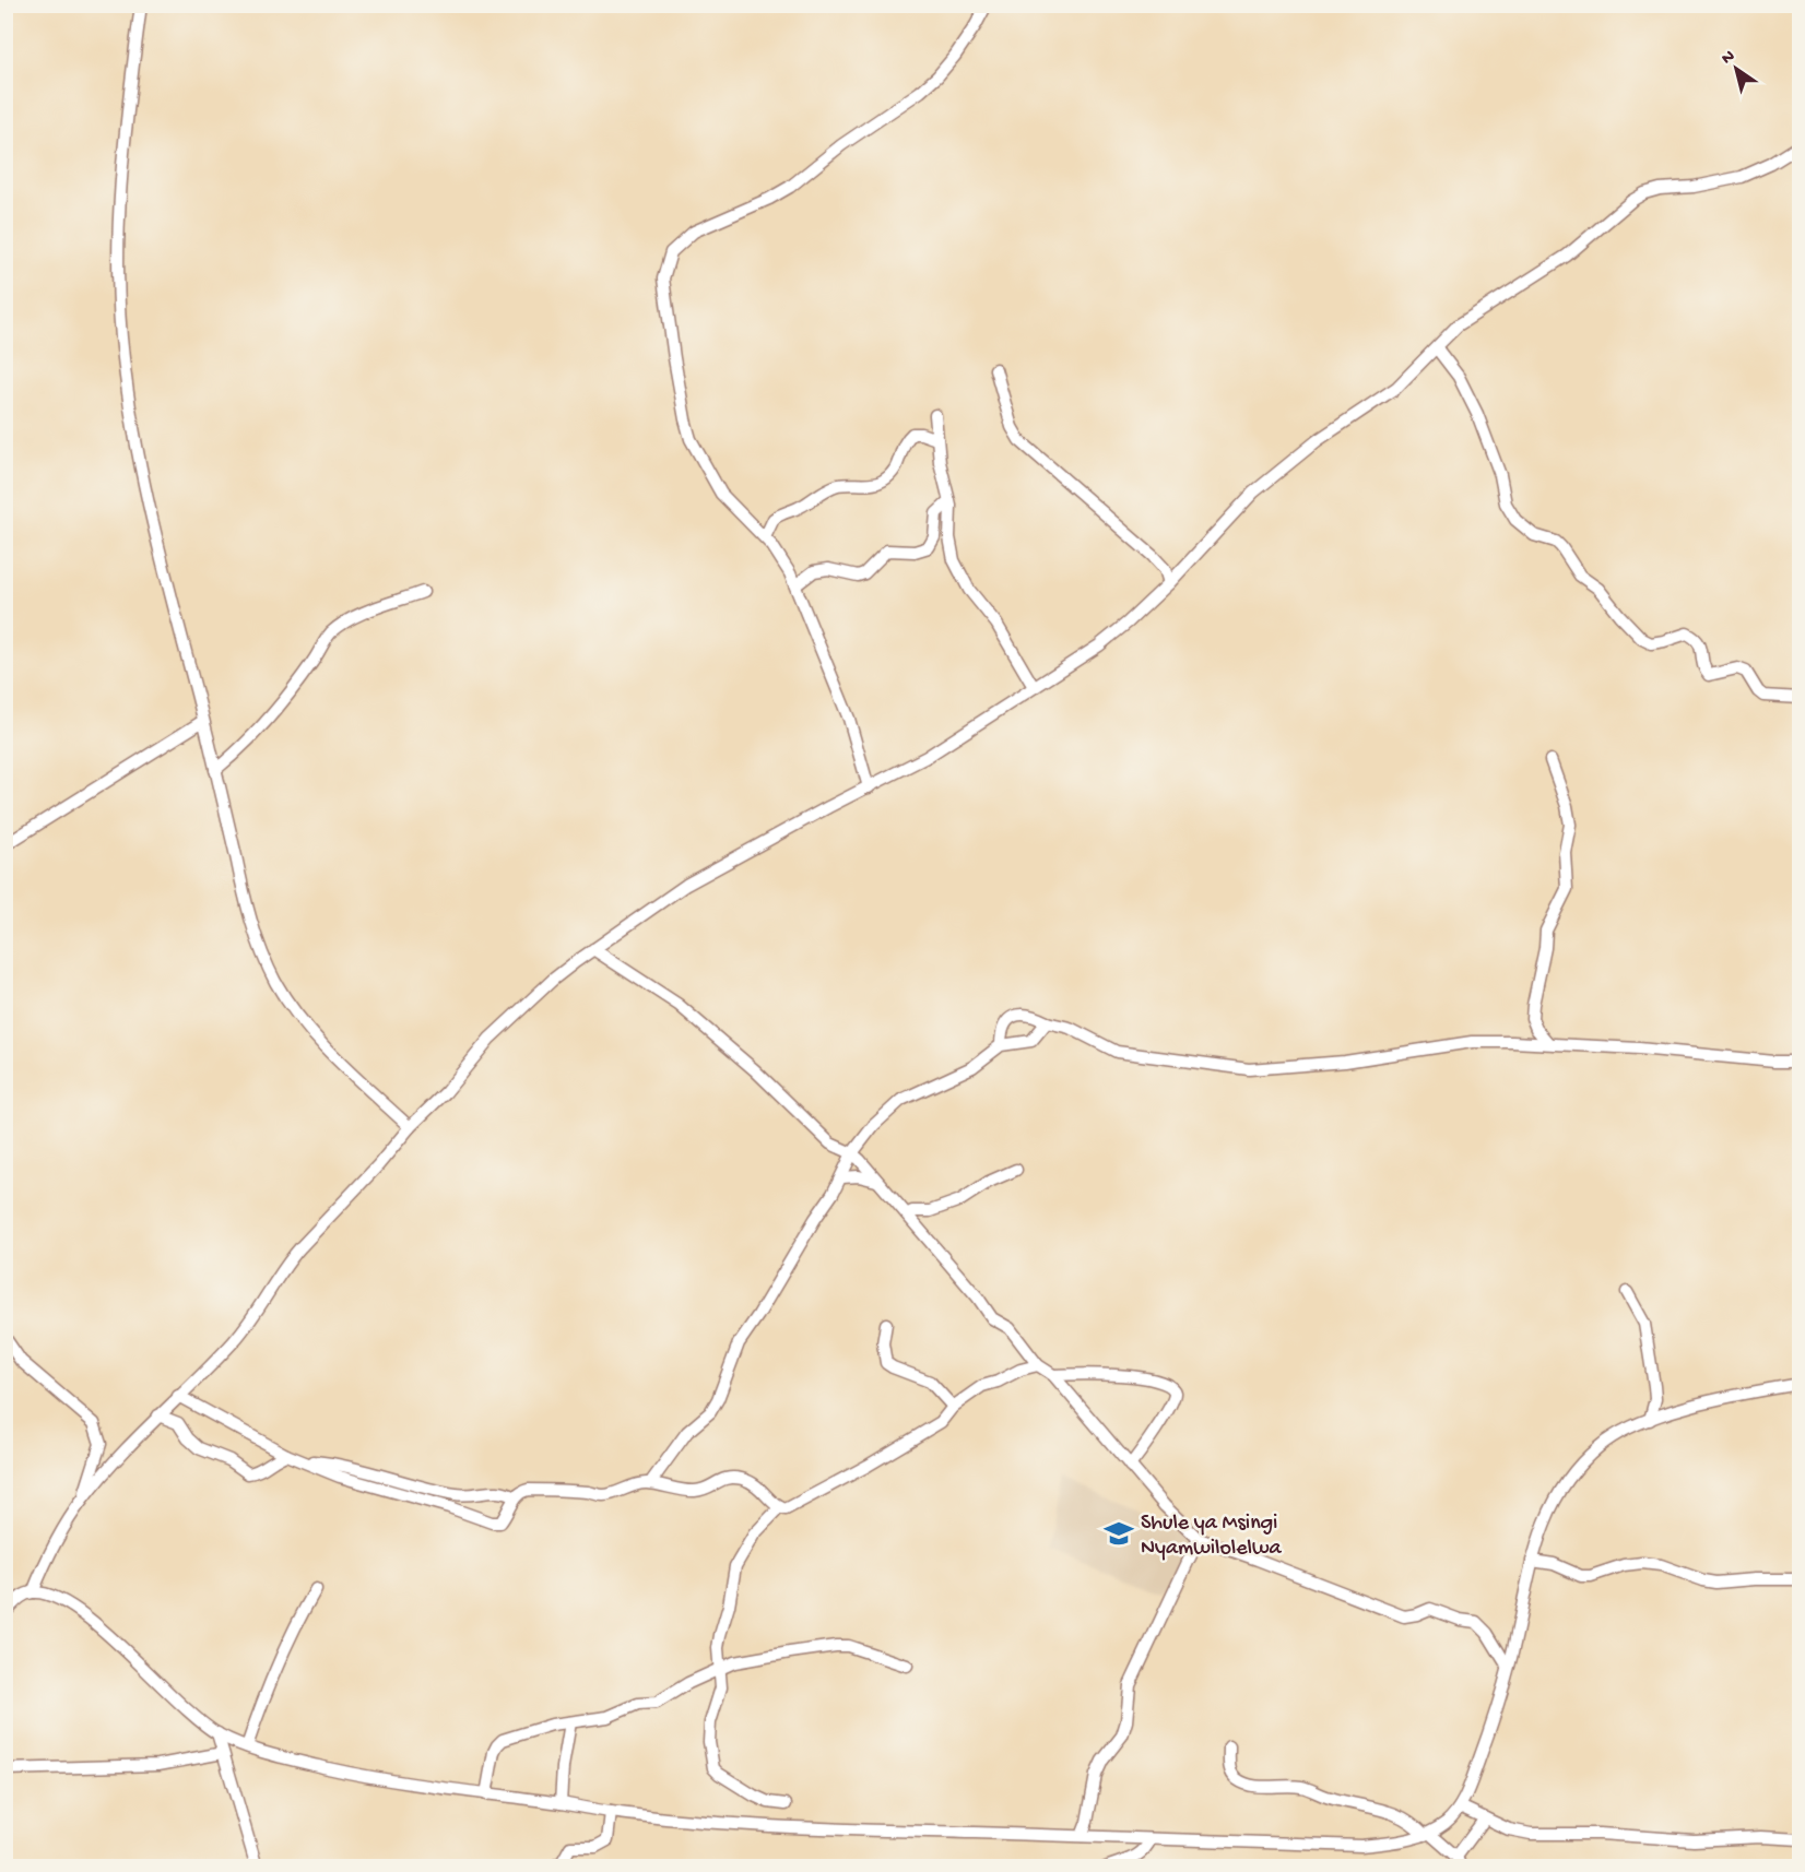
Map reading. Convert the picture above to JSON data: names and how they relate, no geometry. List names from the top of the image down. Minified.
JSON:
{"places":{"school or university":["Shule ya Msingi Nyamwilolelwa"]},"north":"top left"}
